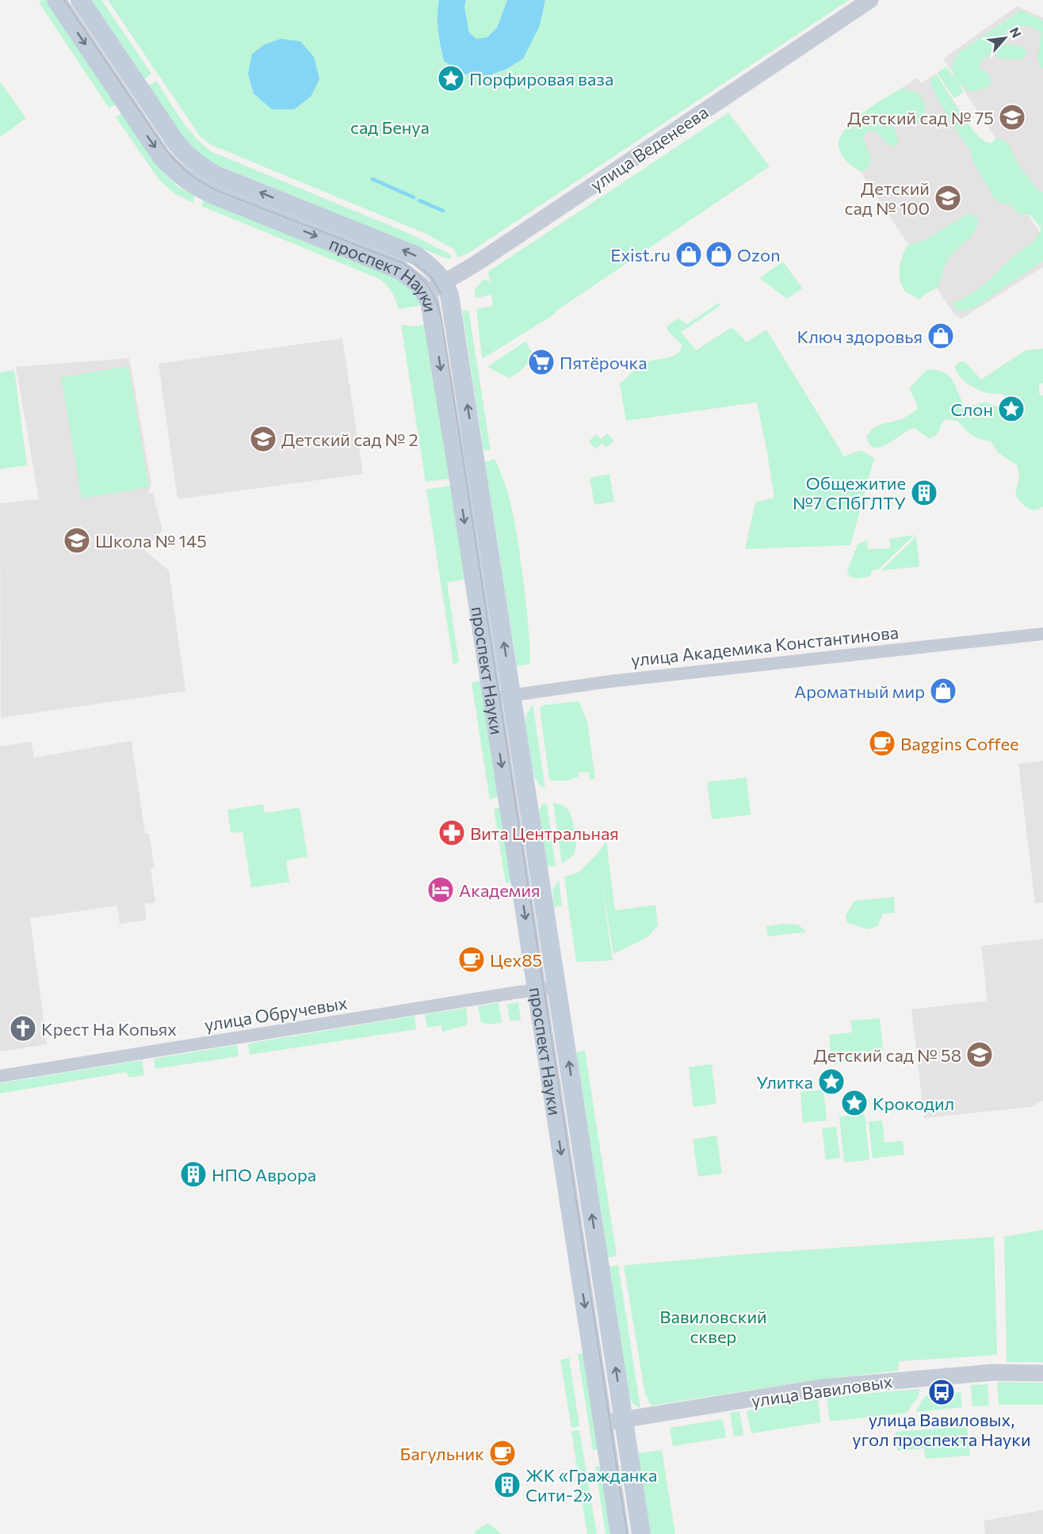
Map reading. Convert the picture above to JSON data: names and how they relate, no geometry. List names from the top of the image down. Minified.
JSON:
{"streets":{"main road":["проспект Науки"],"street":["улица Веденеева","улица Академика Константинова","улица Обручевых","улица Вавиловых"]},"crossings":[["улица Веденеева","проспект Науки"],["проспект Науки","улица Академика Константинова"],["проспект Науки","улица Обручевых"],["проспект Науки","улица Вавиловых"]],"parks":["сад Бенуа","Вавиловский сквер"],"places":{"place":["Порфировая ваза","Слон","Улитка","Крокодил"],"school or university":["Детский сад № 75","Детский сад № 100","Детский сад № 2","Школа № 145","Детский сад № 58"],"shop":["Exist.ru","Ozon","Ключ здоровья","Ароматный мир"],"supermarket":["Пятёрочка"],"building":["Общежитие №7 СПбГЛТУ","НПО Аврора","ЖК «Гражданка Сити-2»"],"cafe":["Baggins Coffee","Цех85","Багульник"],"pharmacy":["Вита Центральная"],"hotel":["Академия"],"church":["Крест На Копьях"],"bus stop":["улица Вавиловых, угол проспекта Науки"]},"north":"top right"}
